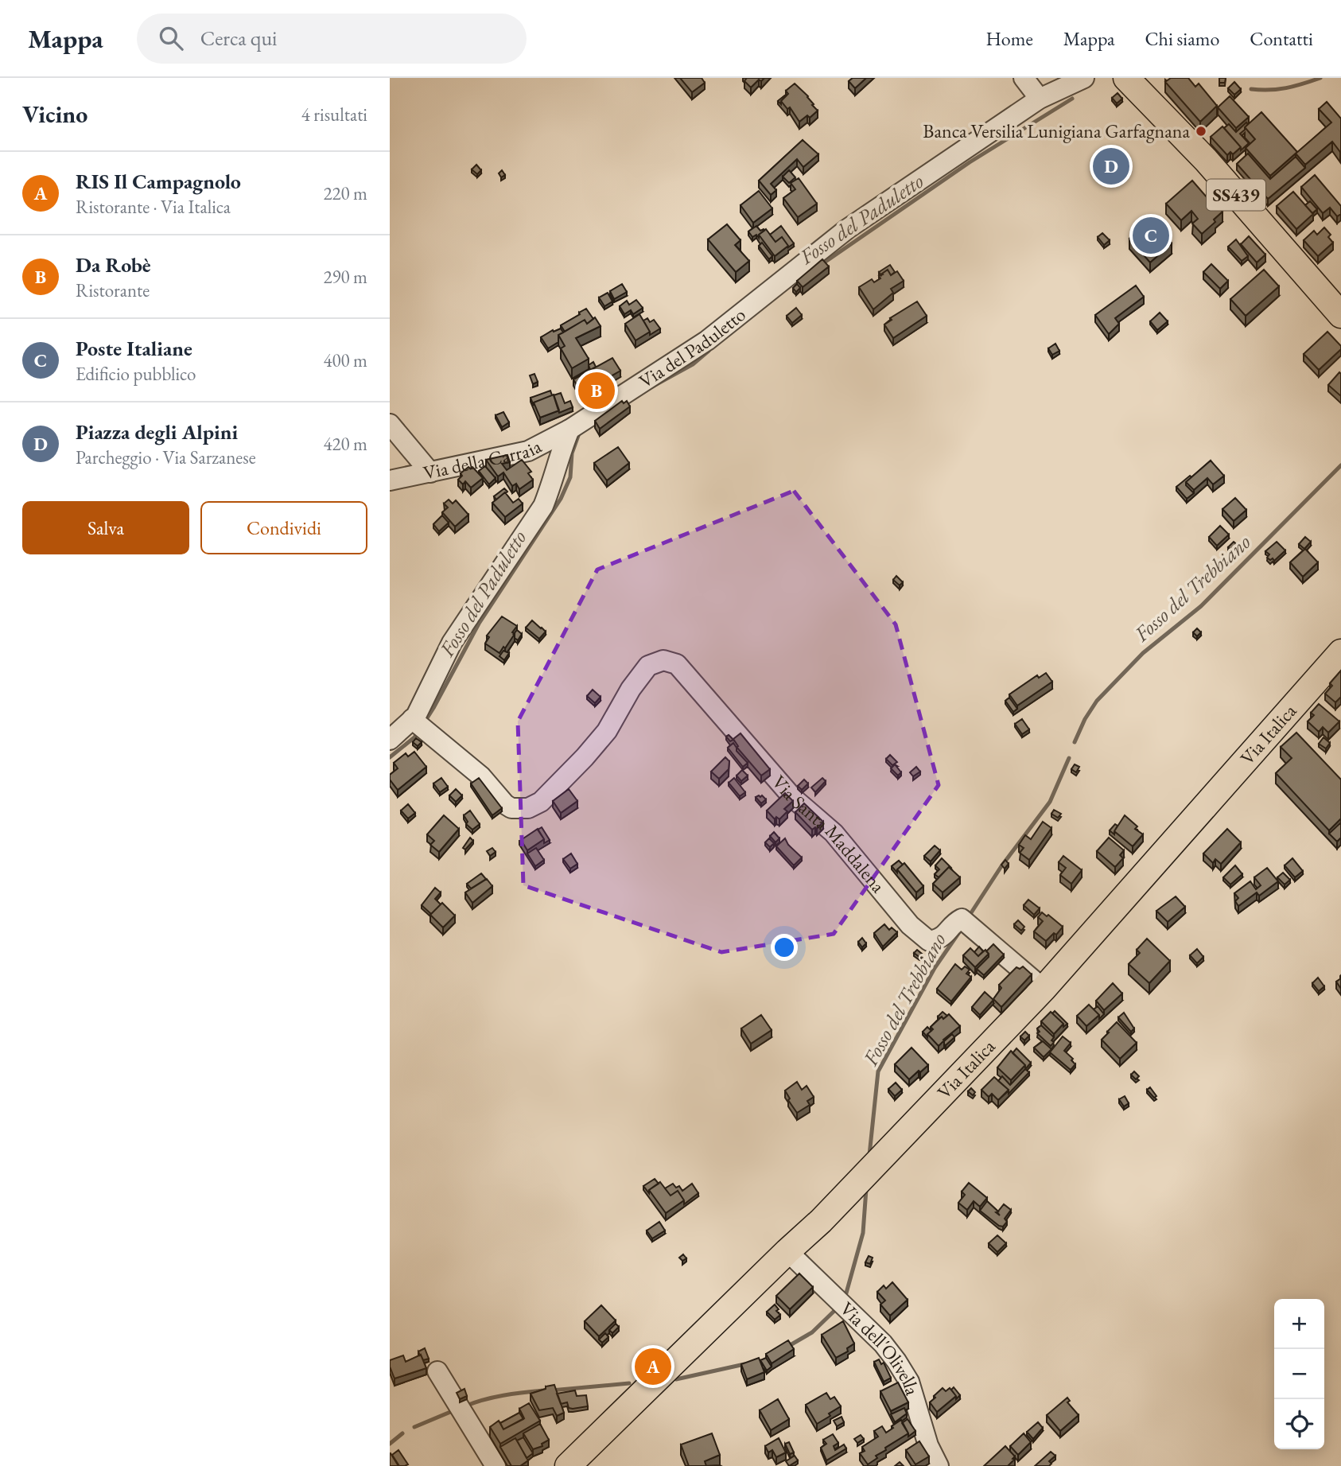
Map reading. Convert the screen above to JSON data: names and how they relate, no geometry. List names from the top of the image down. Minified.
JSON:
{"streets":{"main road":["SS439","Via Italica"],"street":["Via del Paduletto","Via della Carraia","Via Santa Maddalena","Via dell'Olivella"]},"crossings":[["Via del Paduletto","Via della Carraia"],["Via Italica","Via Santa Maddalena"],["Via Italica","Via dell'Olivella"]],"water":["Fosso del Paduletto","Fosso del Trebbiano"],"places":["Banca Versilia Lunigiana Garfagnana"],"page":{"header":"Mappa","search":"Cerca qui","nav":["Home","Mappa","Chi siamo","Contatti"],"heading":["Vicino","4 risultati"],"pins":["D","C","B","A"],"list":[{"mark":"A","name":"RIS Il Campagnolo","note":"Ristorante · Via Italica","value":"220 m"},{"mark":"B","name":"Da Robè","note":"Ristorante","value":"290 m"},{"mark":"C","name":"Poste Italiane","note":"Edificio pubblico","value":"400 m"},{"mark":"D","name":"Piazza degli Alpini","note":"Parcheggio · Via Sarzanese","value":"420 m"}],"buttons":["Salva","Condividi"],"map_buttons":["+","−"]}}
